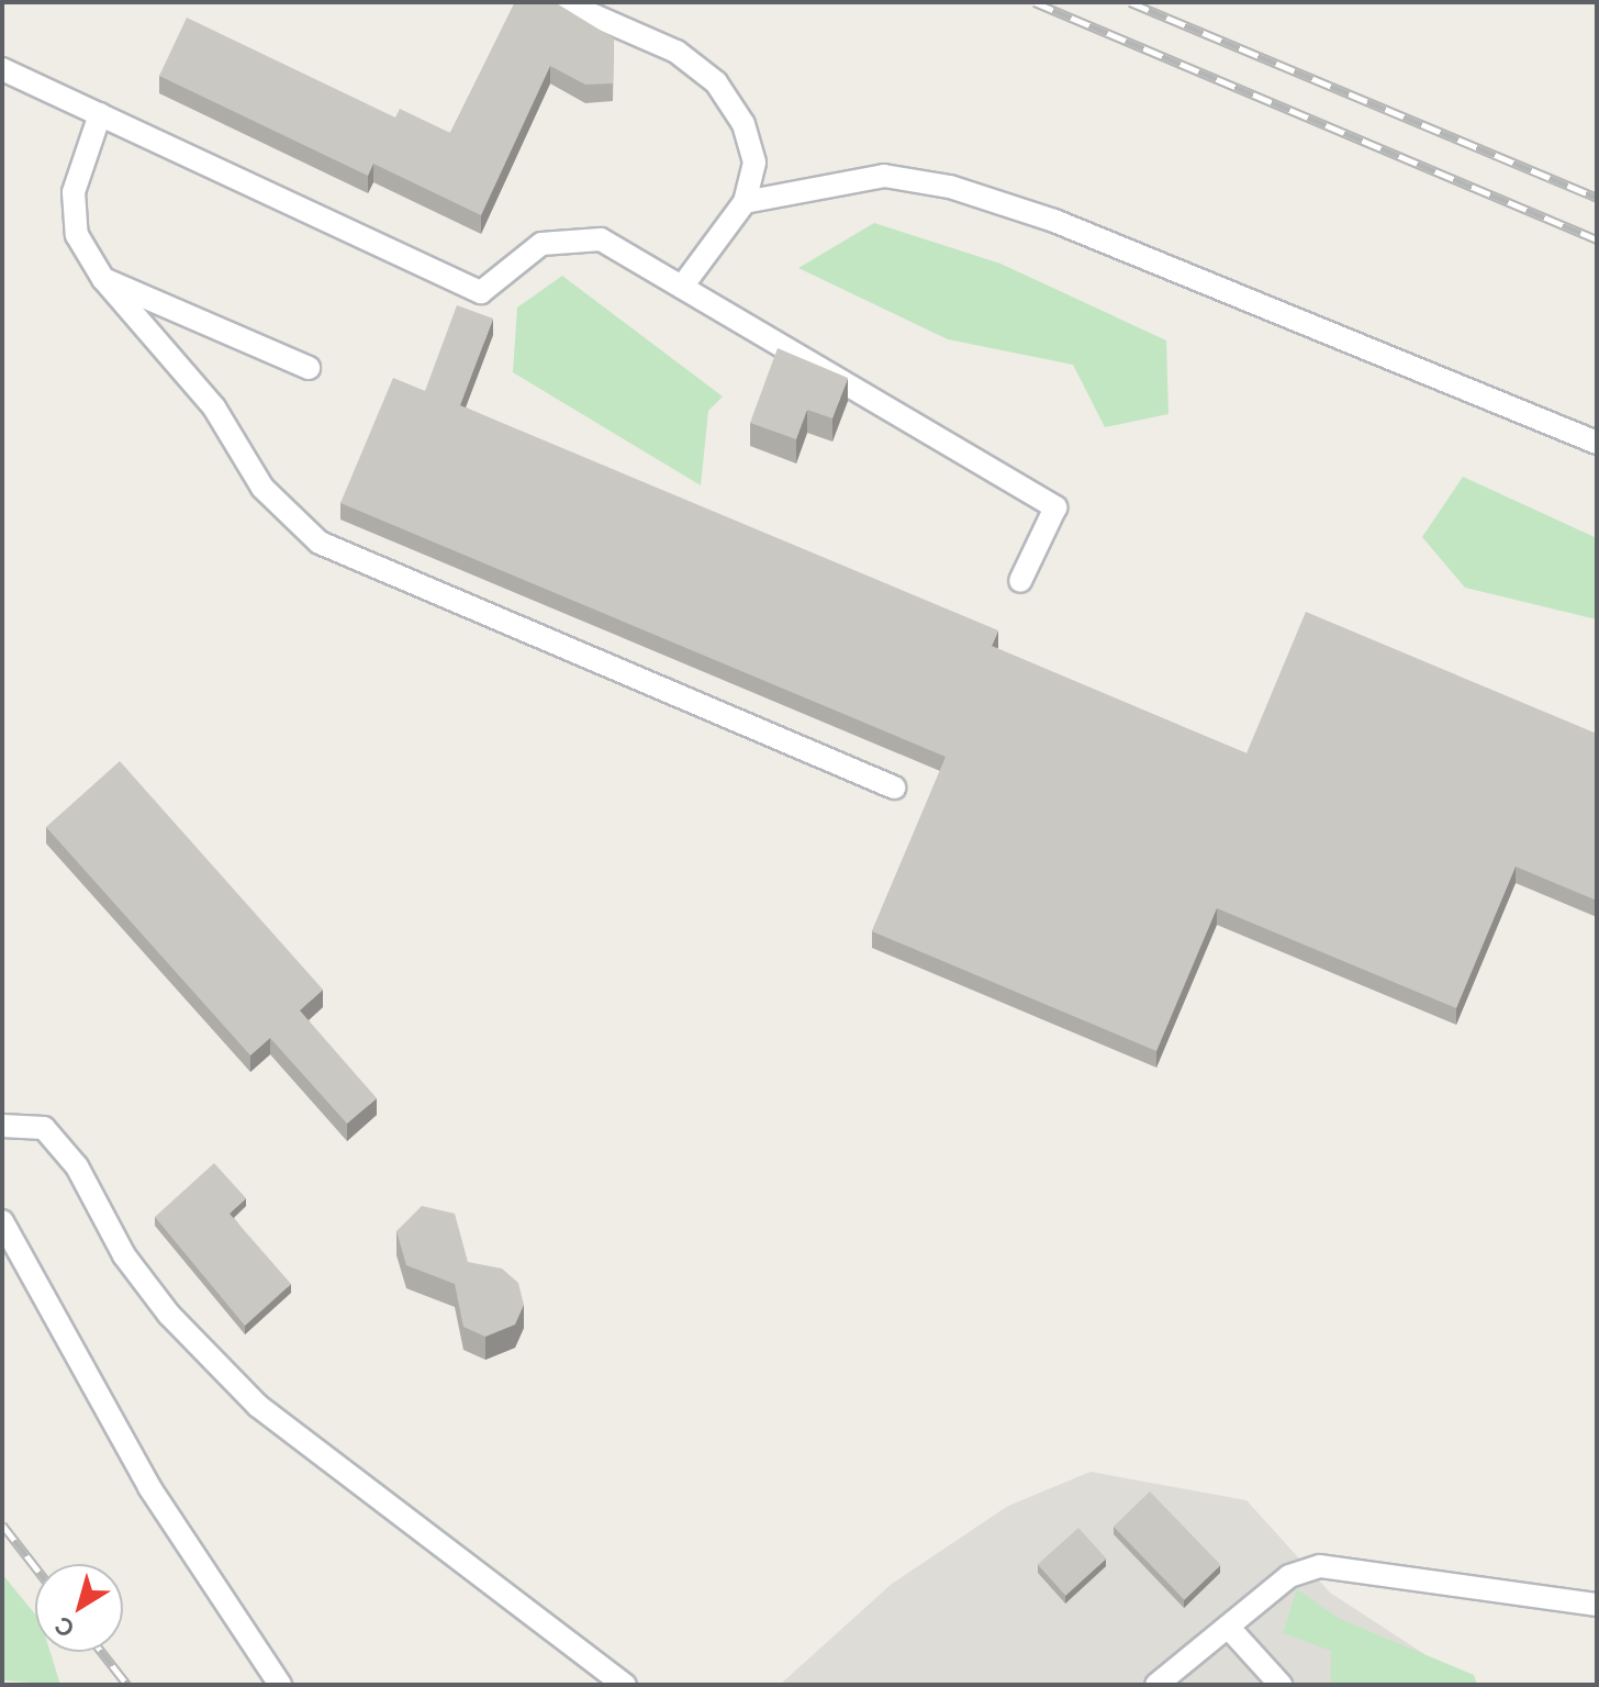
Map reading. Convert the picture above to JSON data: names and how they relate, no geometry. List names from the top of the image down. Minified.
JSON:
{"north":"bottom left"}
